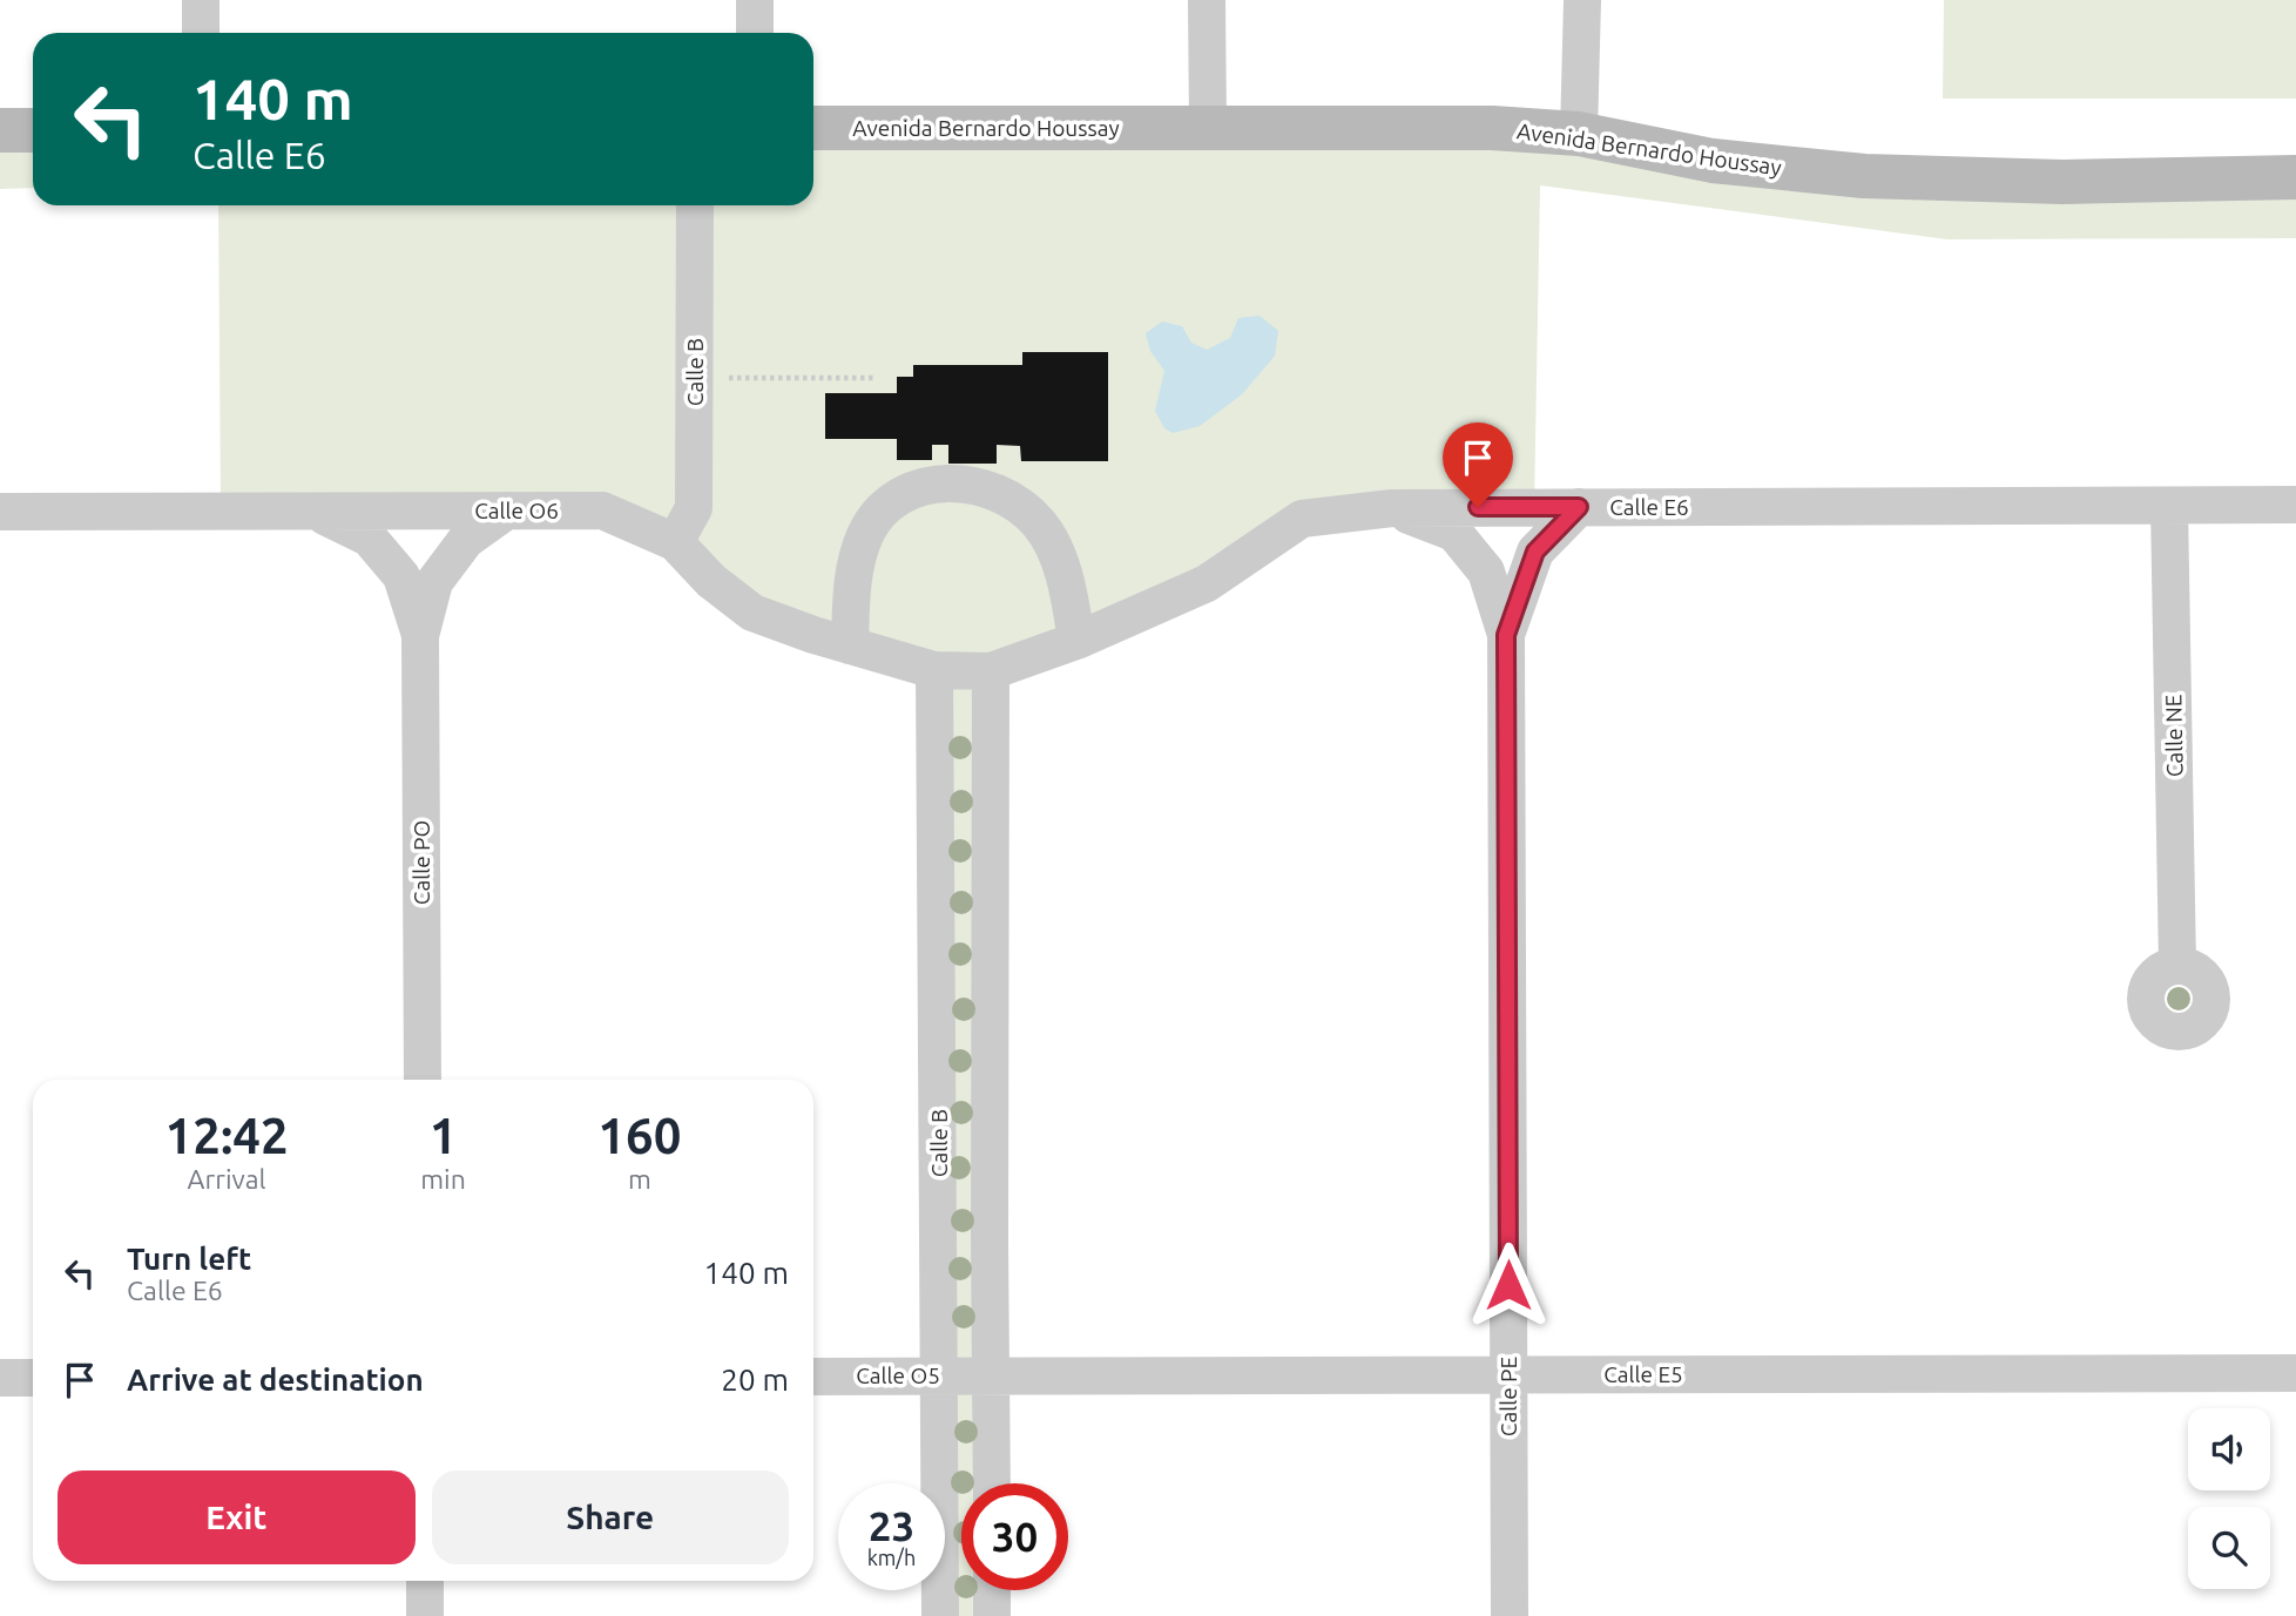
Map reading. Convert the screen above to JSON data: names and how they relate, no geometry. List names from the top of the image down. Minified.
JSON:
{"streets":{"main road":["Avenida Bernardo Houssay"],"street":["Calle B","Calle E6","Calle O6","Calle NE","Calle PO","Calle E5","Calle O5","Calle PE"]},"crossings":[["Calle B","Calle E6"],["Calle B","Calle O6"],["Calle B","Calle O5"],["Calle E6","Calle O6"],["Calle E6","Calle NE"],["Calle E6","Calle PE"],["Calle O6","Calle PO"],["Calle E5","Calle O5"],["Calle E5","Calle PE"]],"page":{"turn":["140 m","Calle E6"],"eta":["12:42","Arrival","1","min","160","m"],"list":[{"name":"Turn left","note":"Calle E6","value":"140 m"},{"name":"Arrive at destination","value":"20 m"}],"buttons":["Exit","Share"],"speed":"23 km/h","limit":"30"}}
